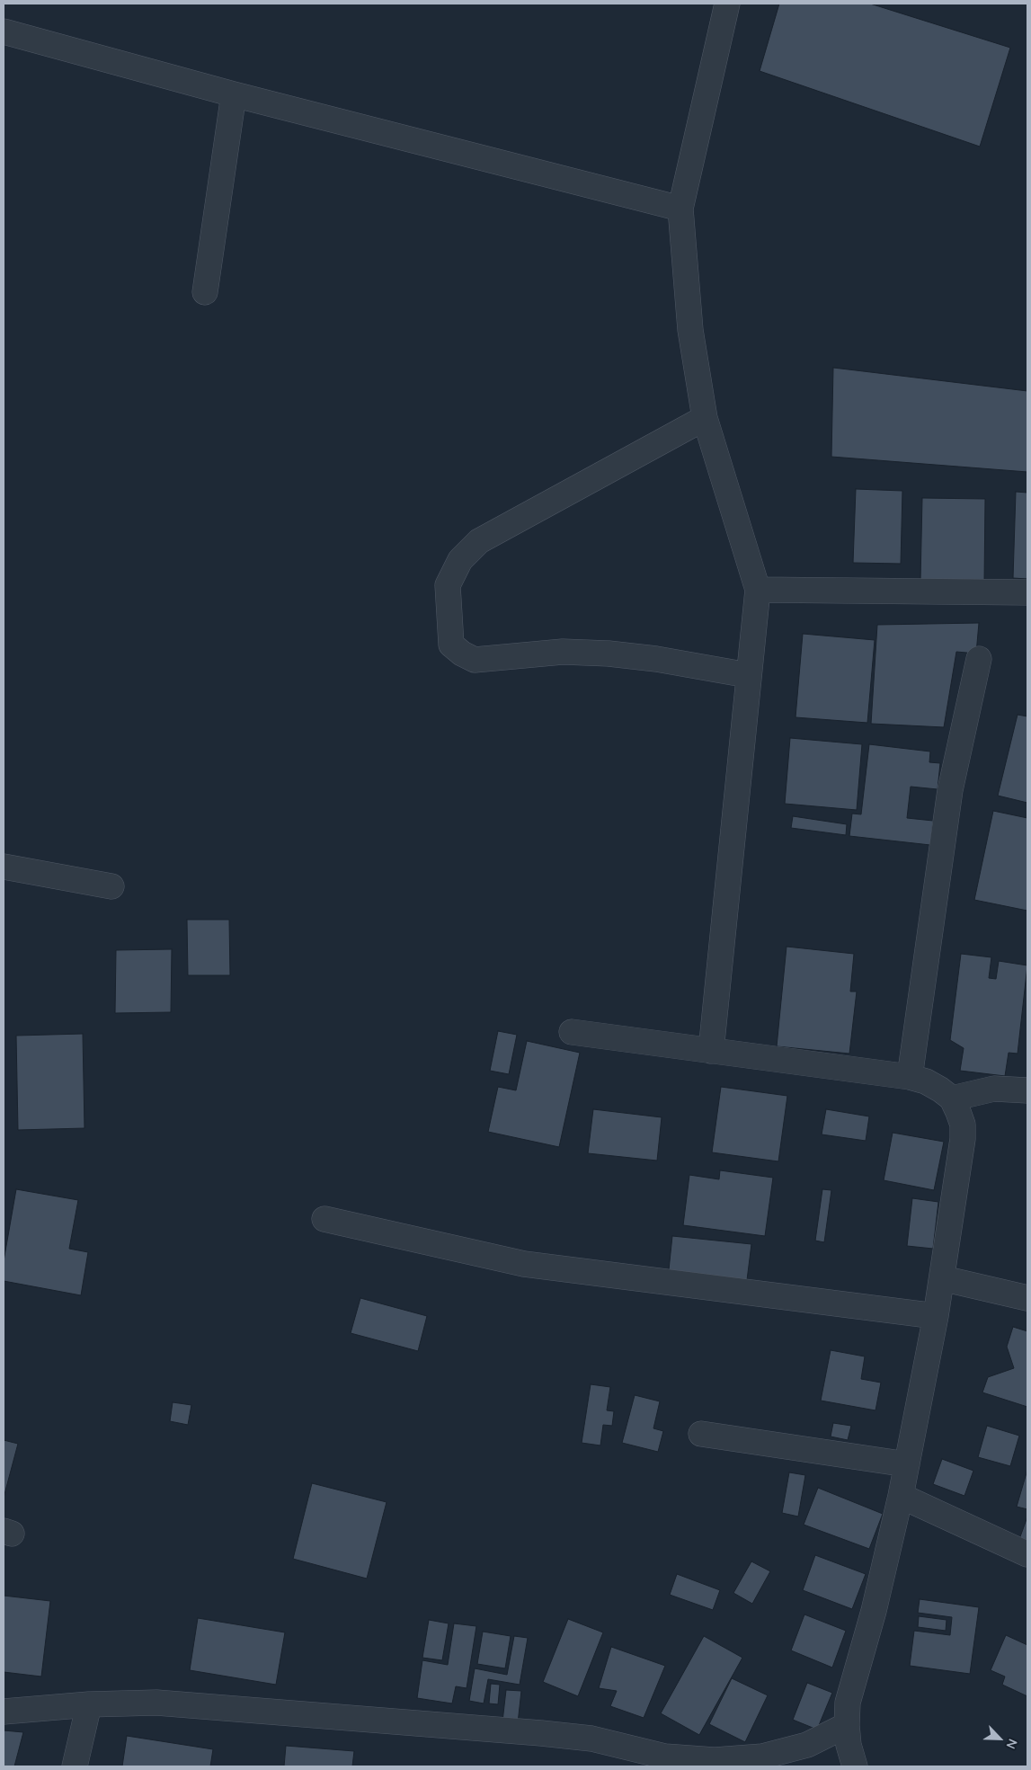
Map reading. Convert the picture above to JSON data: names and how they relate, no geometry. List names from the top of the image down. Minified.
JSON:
{"north":"bottom right"}
